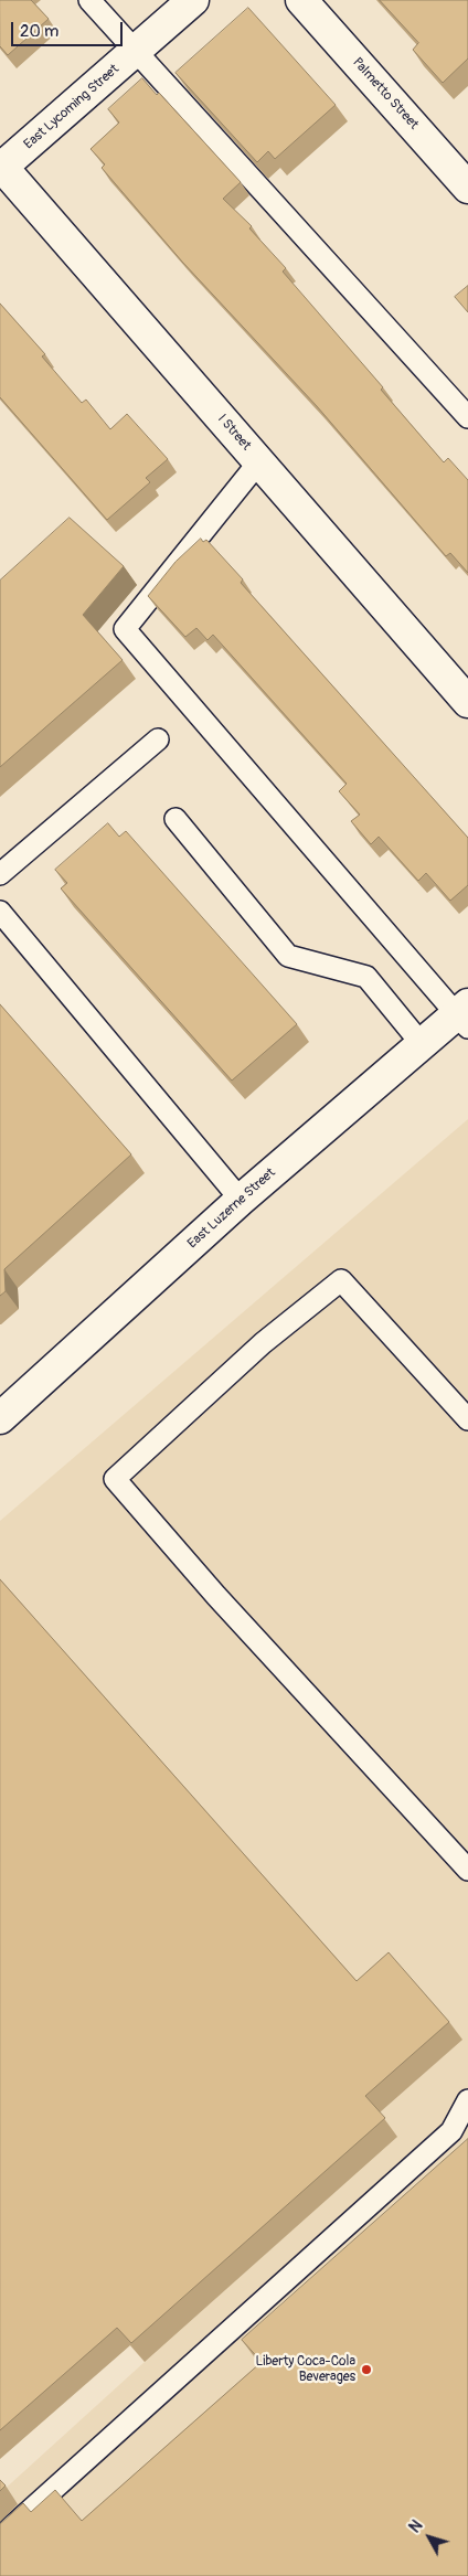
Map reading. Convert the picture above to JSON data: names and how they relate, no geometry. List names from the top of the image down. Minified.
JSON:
{"streets":{"street":["Palmetto Street","East Lycoming Street","I Street","East Luzerne Street"]},"crossings":[["East Lycoming Street","I Street"]],"places":["Liberty Coca-Cola Beverages"],"scale_bar":"20 m","north":"top left"}
